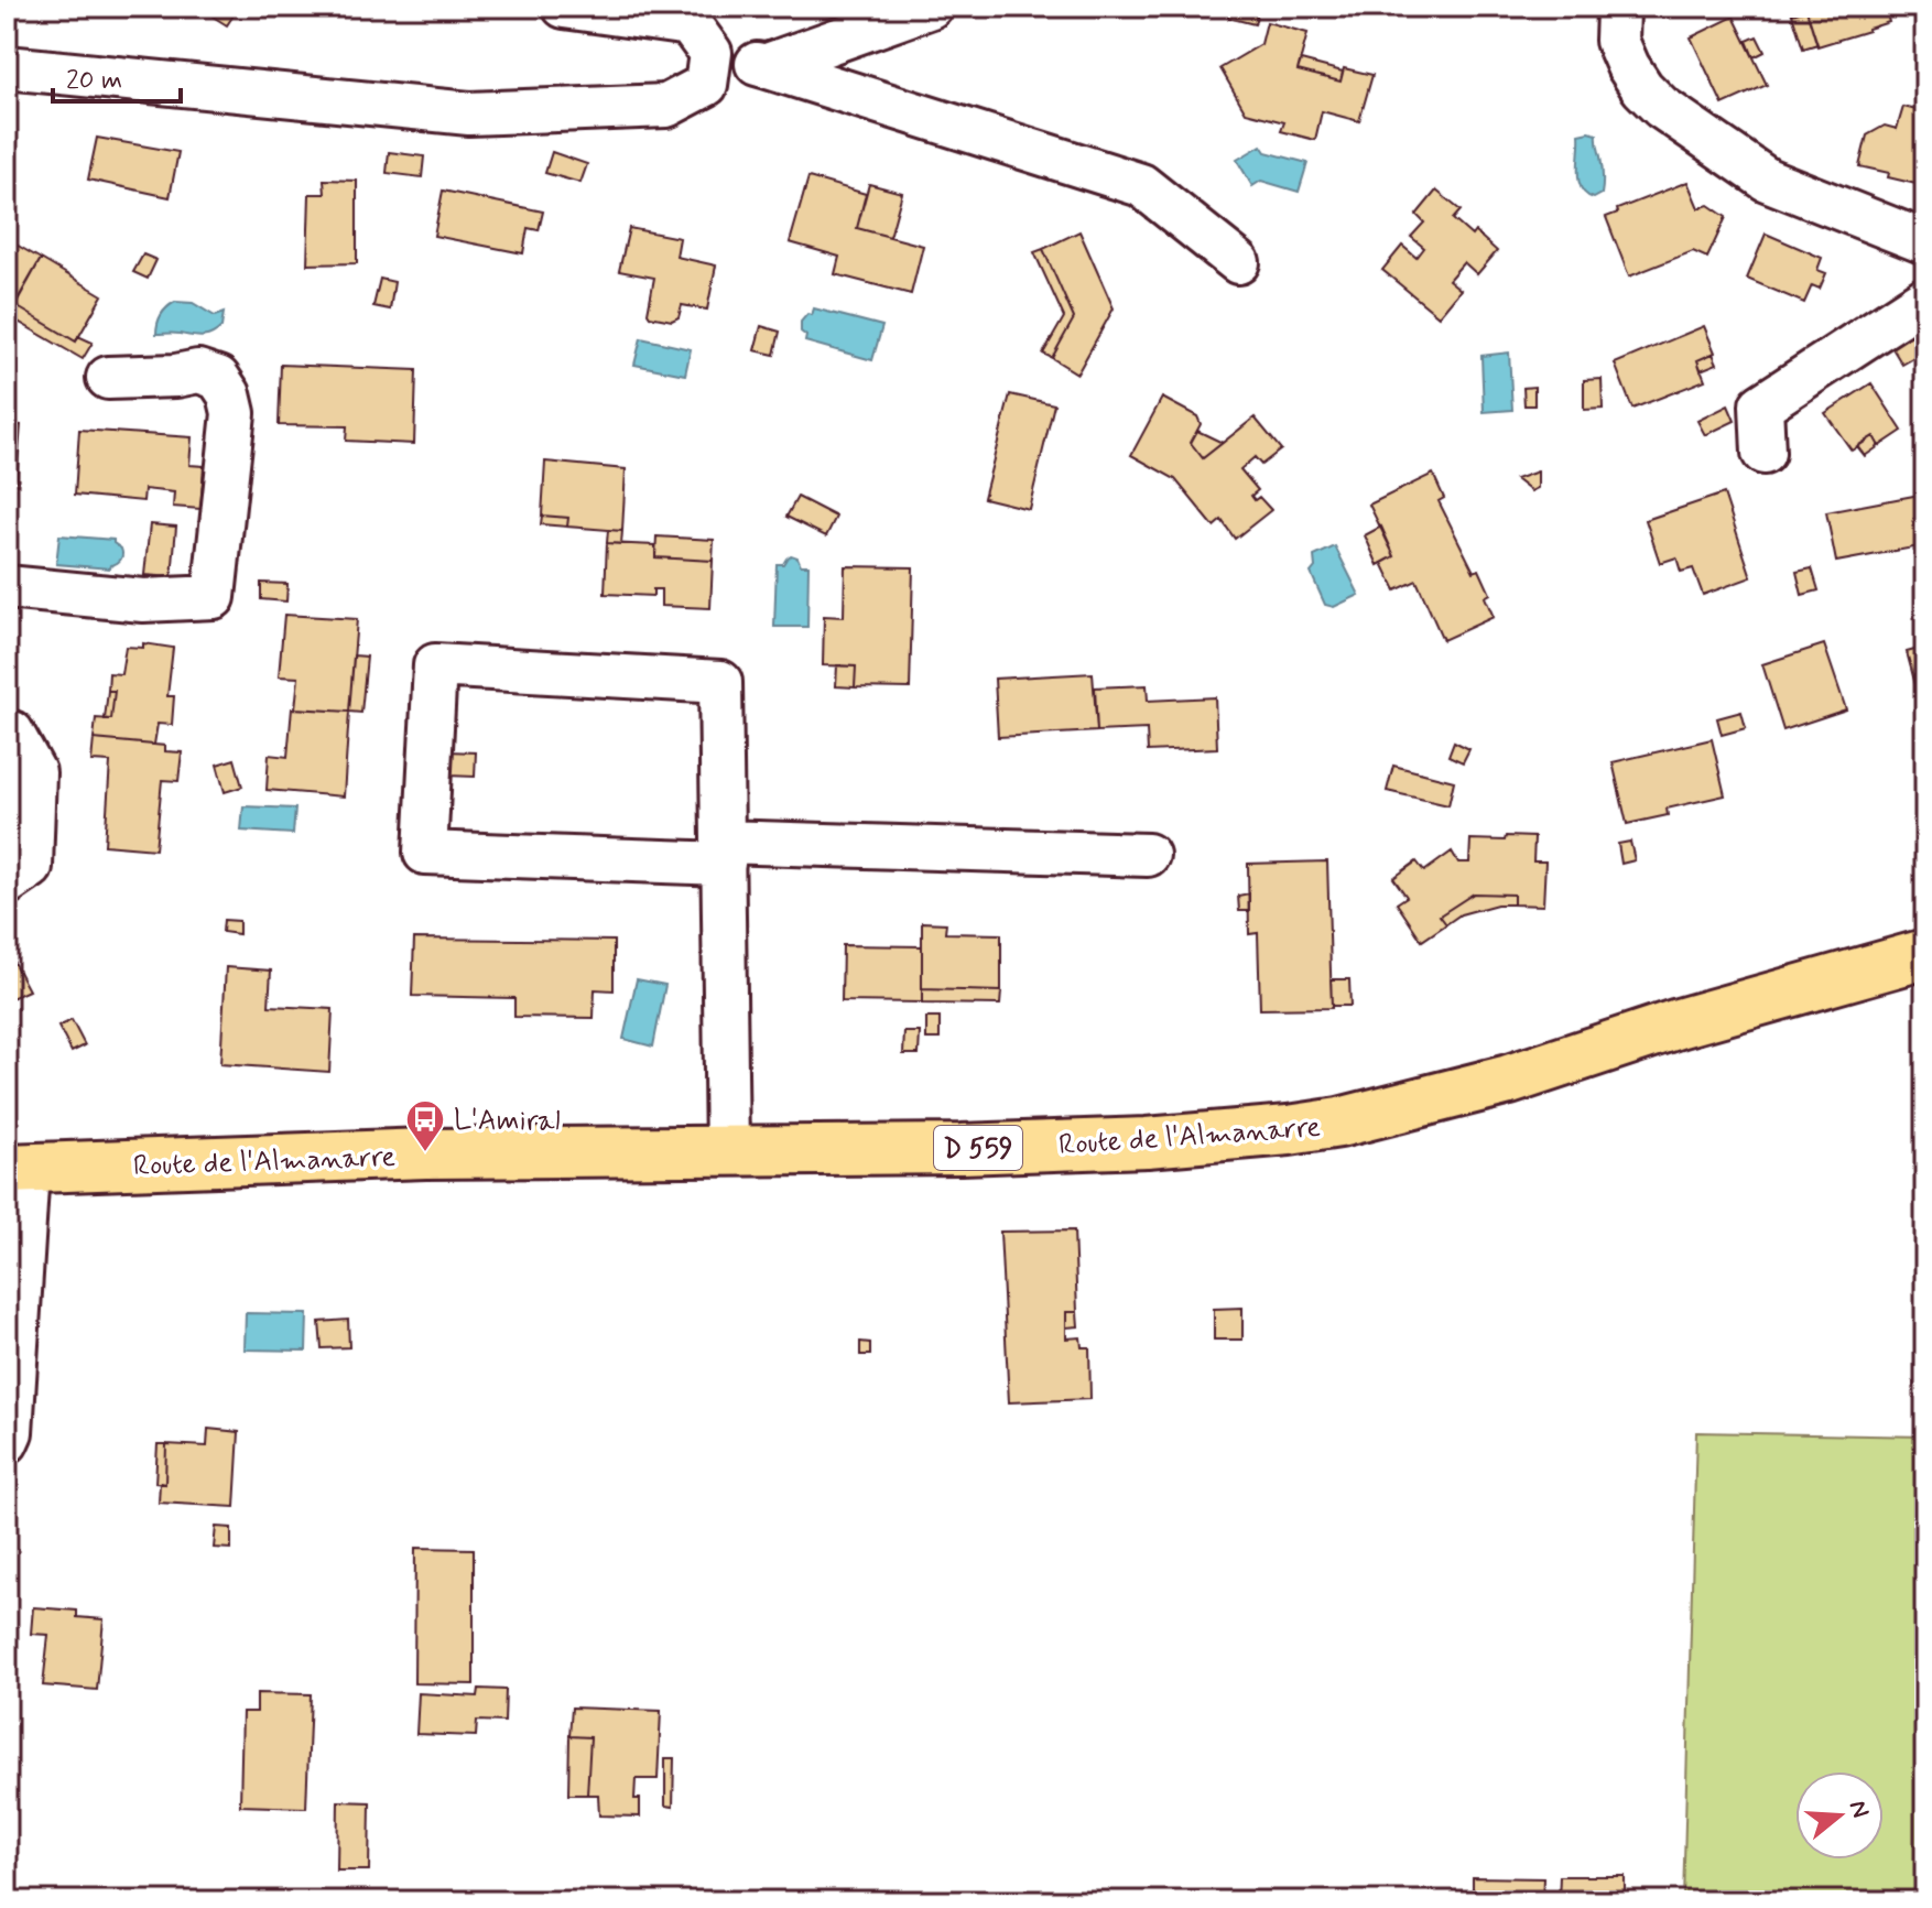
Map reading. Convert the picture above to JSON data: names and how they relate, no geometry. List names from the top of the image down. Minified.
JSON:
{"streets":{"main road":["Route de l'Almanarre","D 559"]},"places":{"bus stop":["L'Amiral"]},"scale_bar":"20 m","north":"right"}
